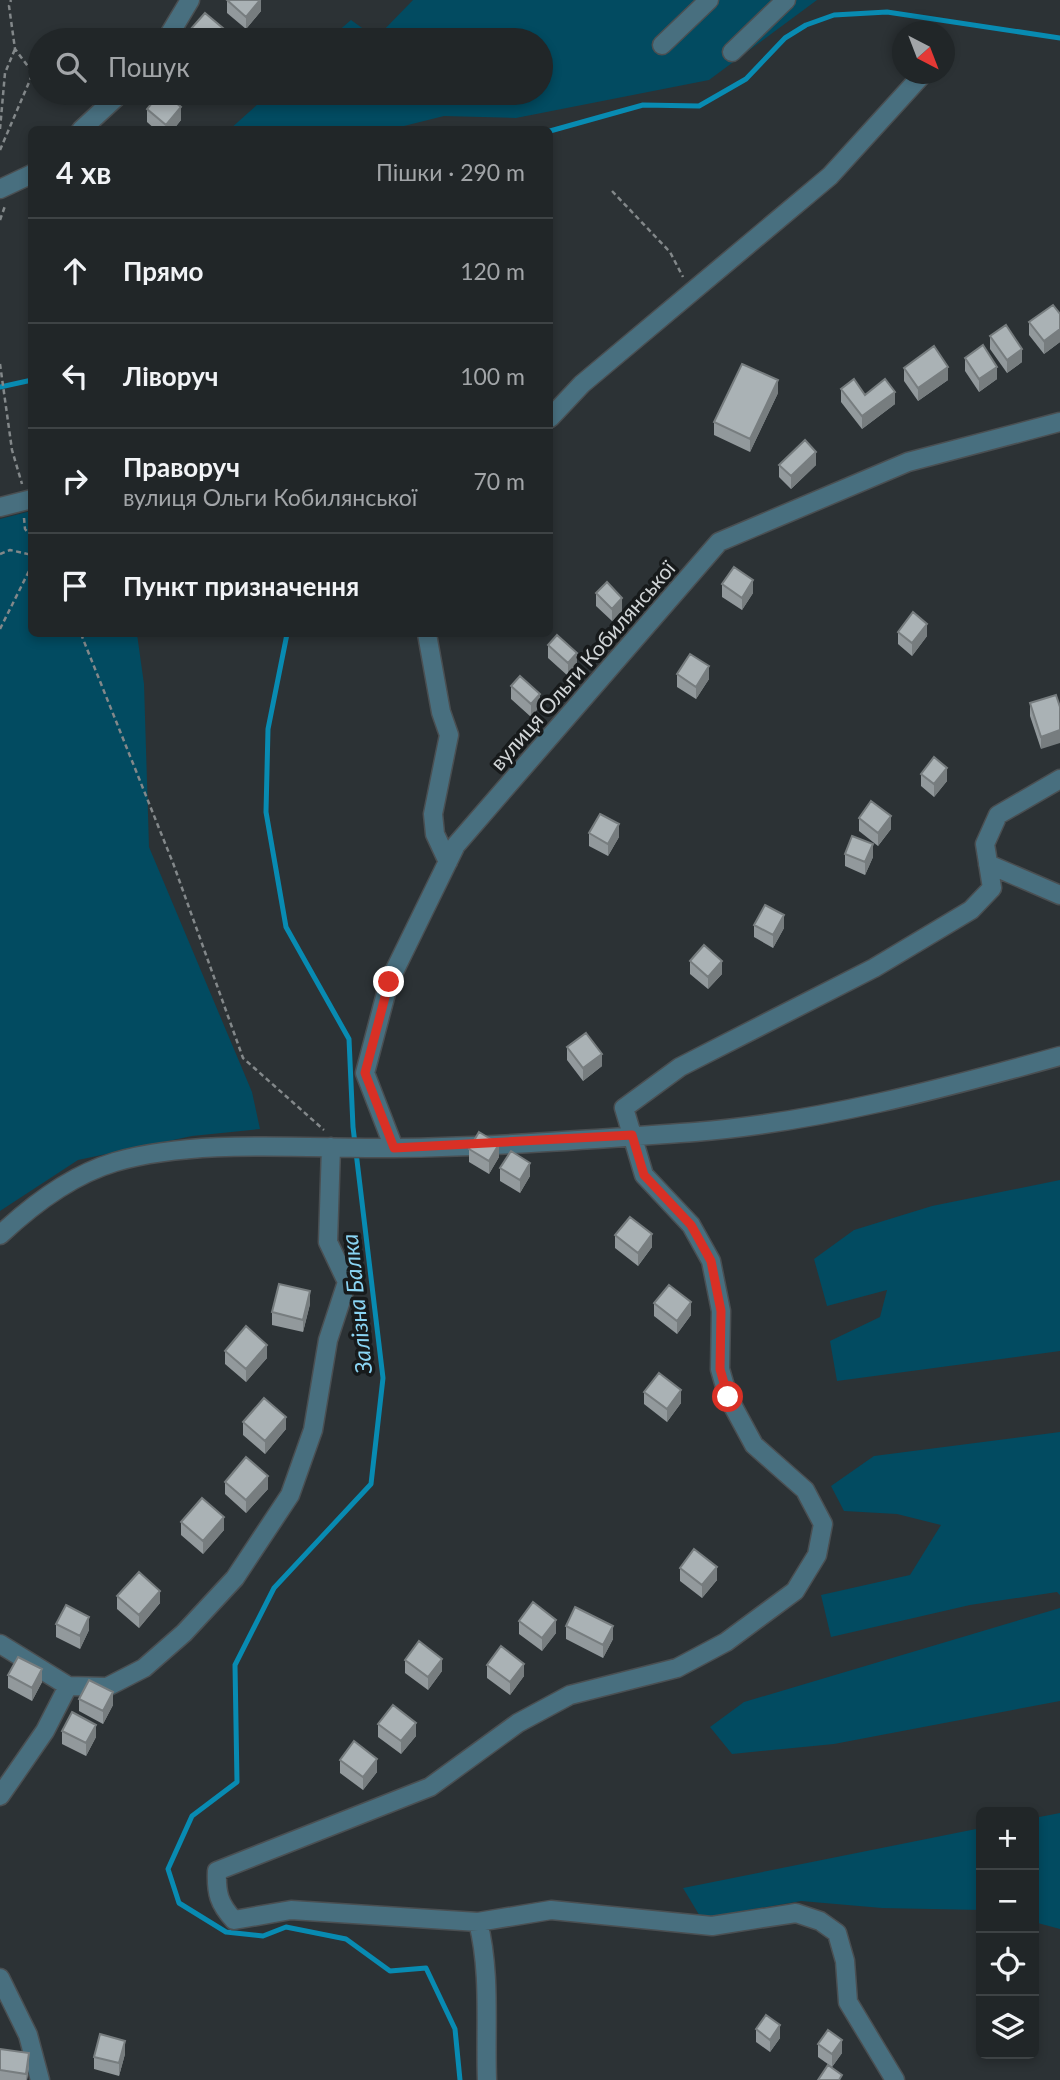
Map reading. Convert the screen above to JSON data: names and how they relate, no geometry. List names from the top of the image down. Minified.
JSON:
{"streets":{"street":["вулиця Ольги Кобилянської"]},"water":["Залізна Балка"],"north":"bottom right","page":{"search":"Пошук","heading":["4 хв","Пішки · 290 m"],"list":[["Прямо","120 m"],["Ліворуч","100 m"],["Праворуч","вулиця Ольги Кобилянської","70 m"],"Пункт призначення"],"map_buttons":["+","−"]}}
